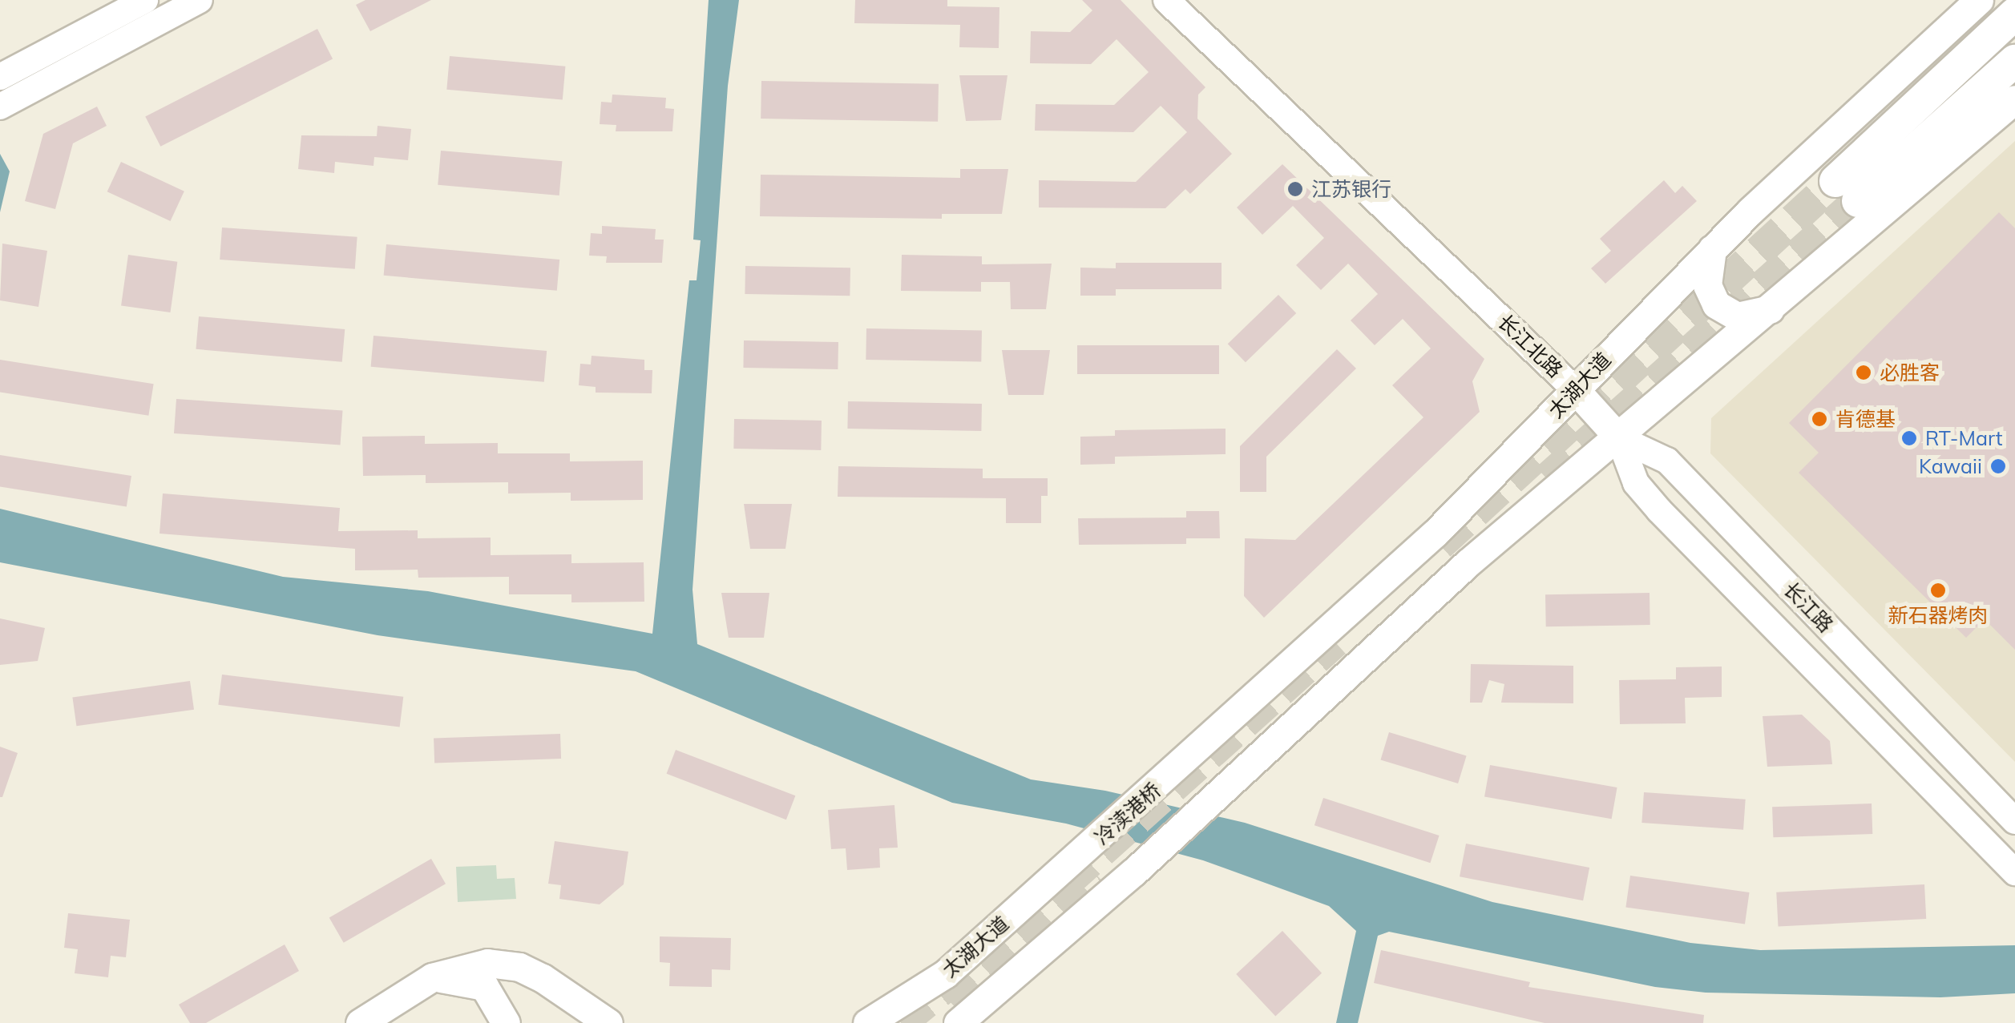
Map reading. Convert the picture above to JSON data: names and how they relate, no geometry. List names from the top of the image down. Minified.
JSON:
{"streets":{"main road":["长江北路","太湖大道","长江路","冷渎港桥"]},"crossings":[["长江北路","太湖大道"],["长江北路","长江路"],["太湖大道","冷渎港桥"]],"places":["江苏银行","必胜客","肯德基","RT-Mart","Kawaii","新石器烤肉"]}
